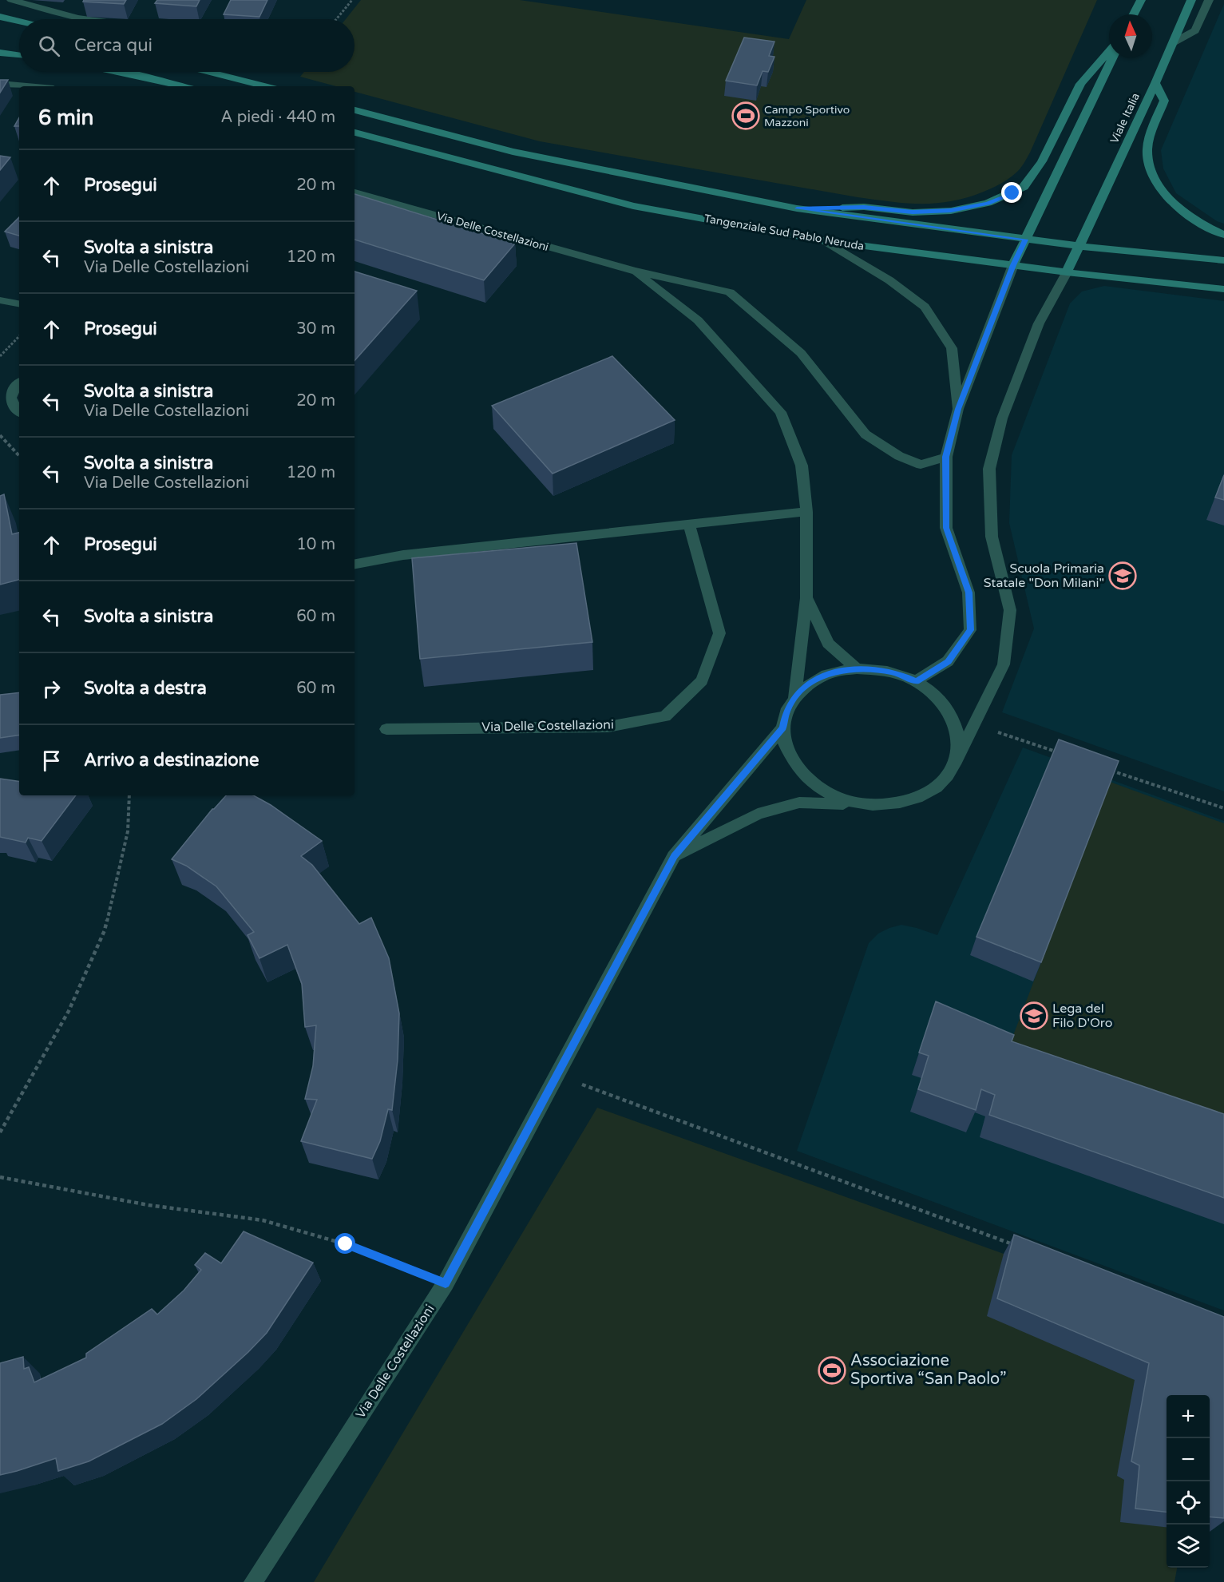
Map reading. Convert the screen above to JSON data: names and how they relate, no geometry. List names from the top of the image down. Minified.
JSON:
{"streets":{"main road":["Viale Italia","Tangenziale Sud Pablo Neruda"],"street":["Via Delle Costellazioni"]},"crossings":[["Viale Italia","Tangenziale Sud Pablo Neruda"]],"places":{"sports":["Campo Sportivo Mazzoni","Associazione Sportiva “San Paolo”"],"school or university":["Scuola Primaria Statale \"Don Milani\"","Lega del Filo D'Oro"]},"north":"top","page":{"search":"Cerca qui","heading":["6 min","A piedi · 440 m"],"list":[["Prosegui","20 m"],["Svolta a sinistra","Via Delle Costellazioni","120 m"],["Prosegui","30 m"],["Svolta a sinistra","Via Delle Costellazioni","20 m"],["Svolta a sinistra","Via Delle Costellazioni","120 m"],["Prosegui","10 m"],["Svolta a sinistra","60 m"],["Svolta a destra","60 m"],"Arrivo a destinazione"],"map_buttons":["+","−"]}}
